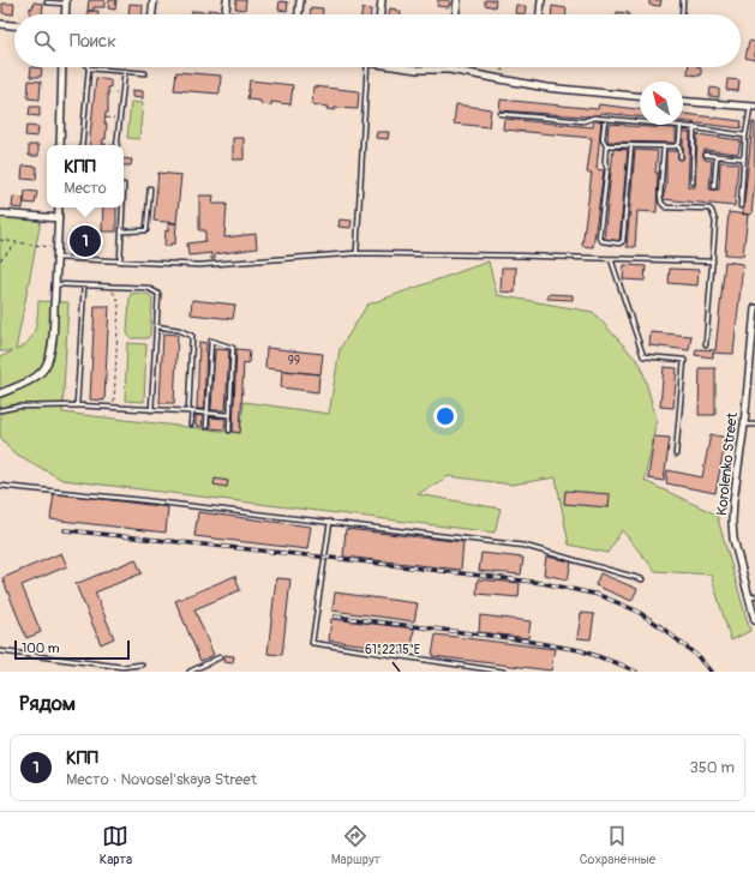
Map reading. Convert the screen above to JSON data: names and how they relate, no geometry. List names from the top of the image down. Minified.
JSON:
{"streets":{"street":["Korolenko Street"]},"house_numbers":["99"],"scale_bar":"100 m","north":"top left","page":{"search":"Поиск","popup":["КПП","Место"],"pins":"1","scale":"100 m","heading":"Рядом","list":[{"mark":"1","name":"КПП","note":"Место · Novosel'skaya Street","value":"350 m"}],"nav":["Карта","Маршрут","Сохранённые"]},"coordinates":["61°22'15\"E"]}
